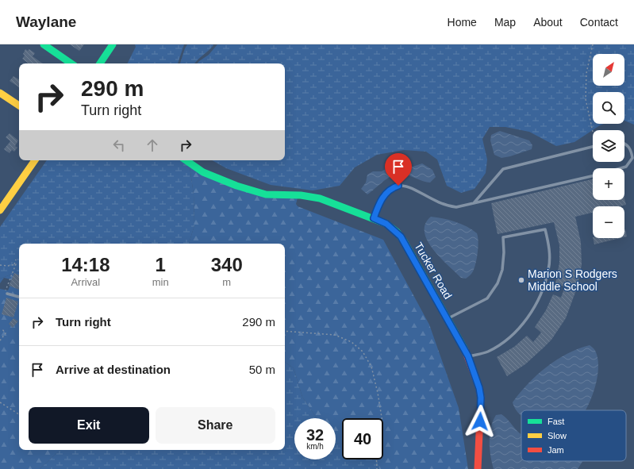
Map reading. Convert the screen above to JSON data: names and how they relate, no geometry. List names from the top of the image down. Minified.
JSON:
{"streets":{"street":["Tucker Road"]},"places":["Marion S Rodgers Middle School"],"legend":["Fast","Slow","Jam"],"north":"top right","page":{"header":"Waylane","nav":["Home","Map","About","Contact"],"map_buttons":["+","−"],"turn":["290 m","Turn right"],"eta":["14:18","Arrival","1","min","340","m"],"list":[{"name":"Turn right","value":"290 m"},{"name":"Arrive at destination","value":"50 m"}],"buttons":["Exit","Share"],"speed":"32 km/h","limit":"40"}}
